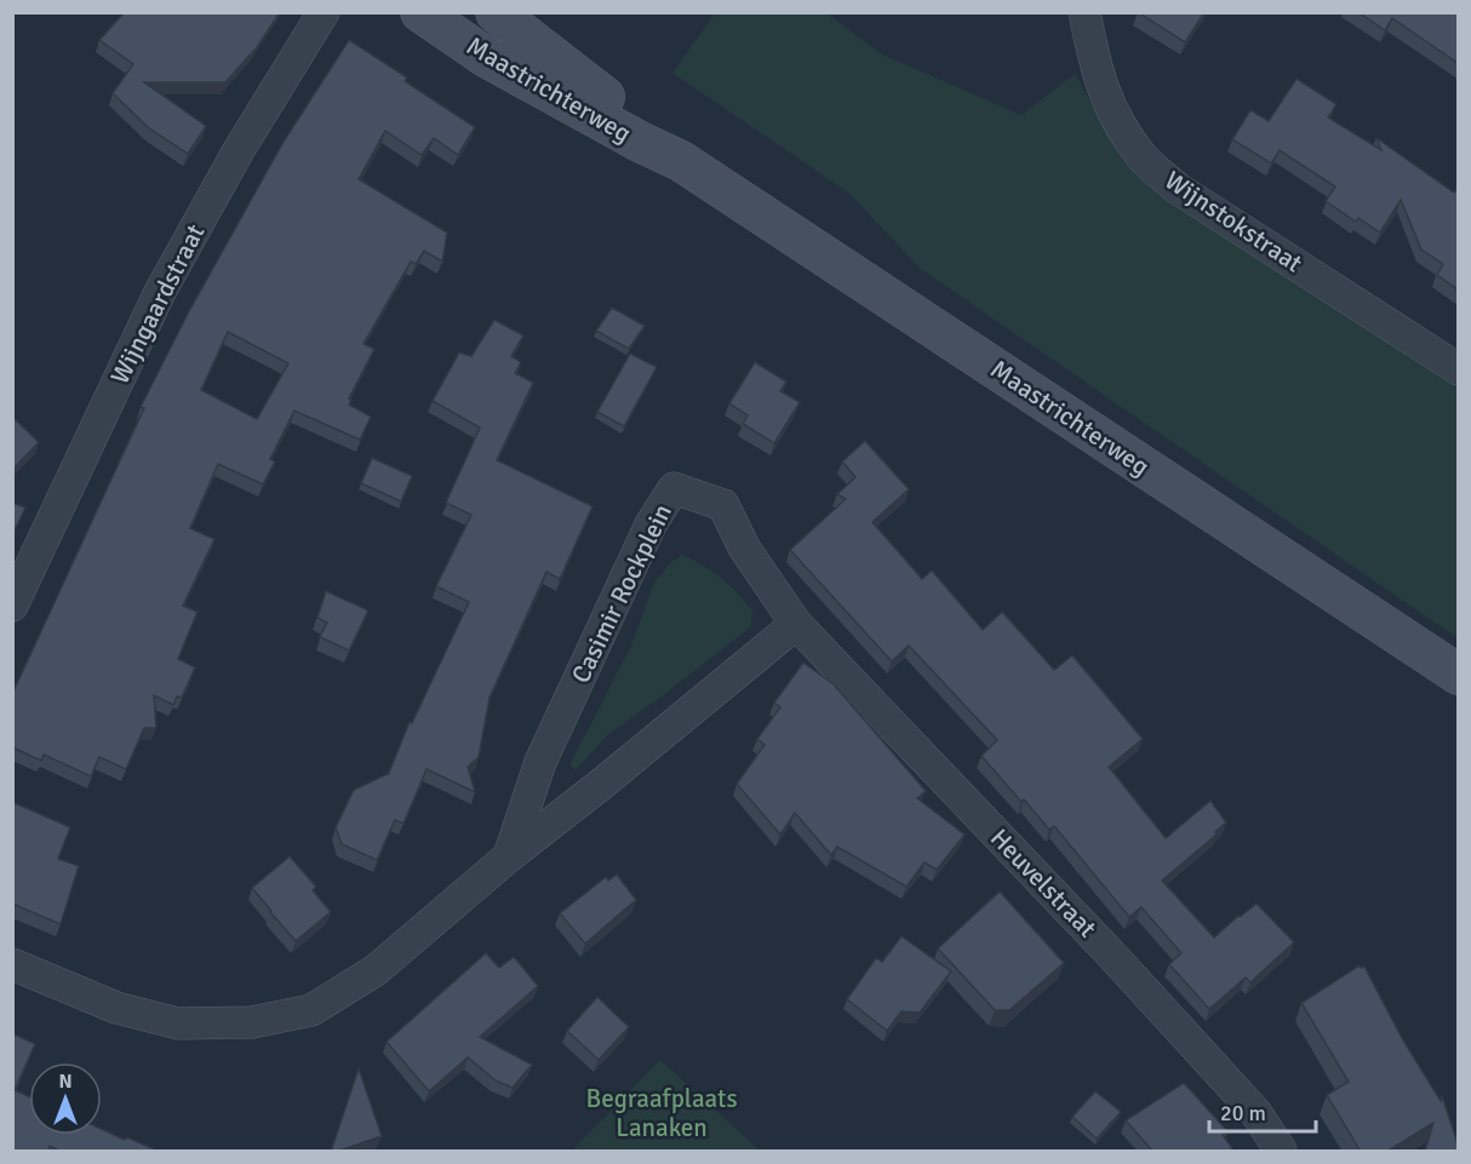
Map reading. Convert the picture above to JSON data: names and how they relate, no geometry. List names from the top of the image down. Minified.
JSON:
{"streets":{"main road":["Maastrichterweg"],"street":["Wijnstokstraat","Wijngaardstraat","Casimir Rockplein","Heuvelstraat"]},"crossings":[["Casimir Rockplein","Heuvelstraat"]],"parks":["Begraafplaats Lanaken"],"scale_bar":"20 m","north":"top"}
